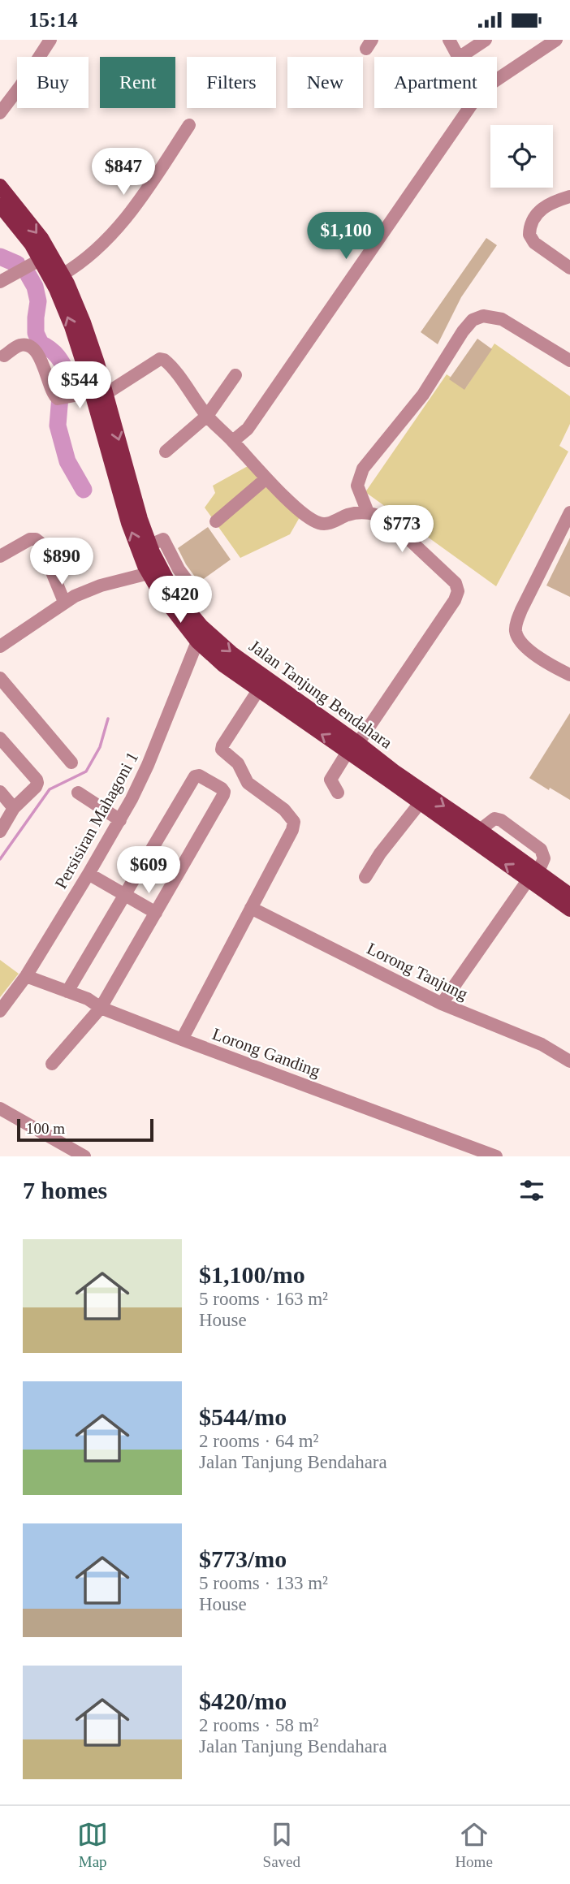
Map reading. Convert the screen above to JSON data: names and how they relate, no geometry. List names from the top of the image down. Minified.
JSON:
{"streets":{"main road":["Jalan Tanjung Bendahara"],"street":["Persisiran Mahagoni 1","Lorong Tanjung","Lorong Ganding"]},"crossings":[["Jalan Tanjung Bendahara","Persisiran Mahagoni 1"],["Persisiran Mahagoni 1","Lorong Ganding"]],"scale_bar":"100 m","page":{"status":"15:14","chip":["Buy","Rent","Filters","New","Apartment"],"price":["$847","$1,100","$544","$773","$890","$420","$609"],"scale":"100 m","heading":"7 homes","list":[{"name":"$1,100/mo","note":"5 rooms · 163 m² · House"},{"name":"$544/mo","note":"2 rooms · 64 m² · Jalan Tanjung Bendahara"},{"name":"$773/mo","note":"5 rooms · 133 m² · House"},{"name":"$420/mo","note":"2 rooms · 58 m² · Jalan Tanjung Bendahara"}],"tabs":["Map","Saved","Home"]}}
